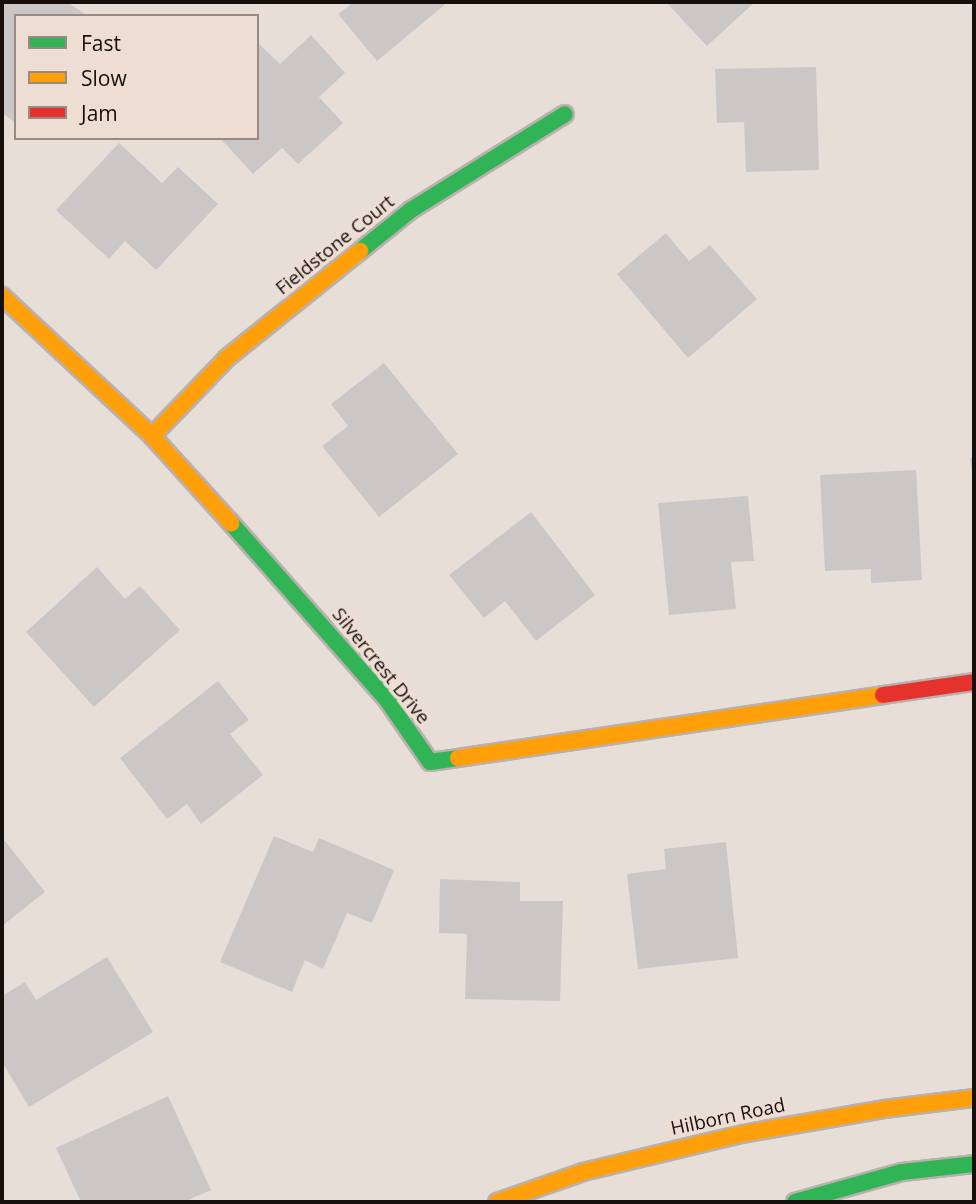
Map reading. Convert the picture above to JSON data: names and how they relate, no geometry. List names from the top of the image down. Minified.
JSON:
{"streets":{"street":["Fieldstone Court","Silvercrest Drive","Hilborn Road"]},"crossings":[["Fieldstone Court","Silvercrest Drive"]],"legend":["Fast","Slow","Jam"]}
